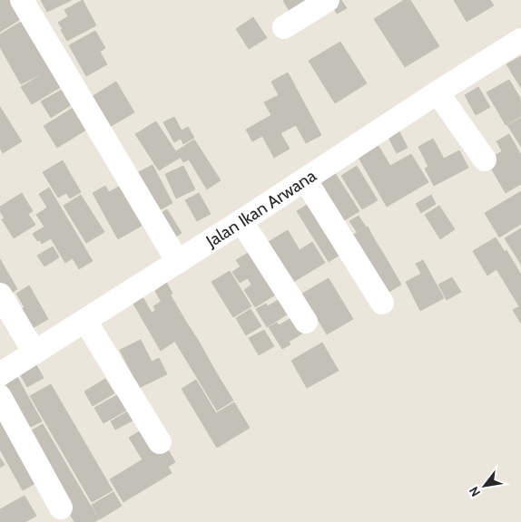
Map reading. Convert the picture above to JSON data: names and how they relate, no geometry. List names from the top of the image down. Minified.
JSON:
{"streets":{"street":["Jalan Ikan Arwana"]},"north":"bottom left"}
